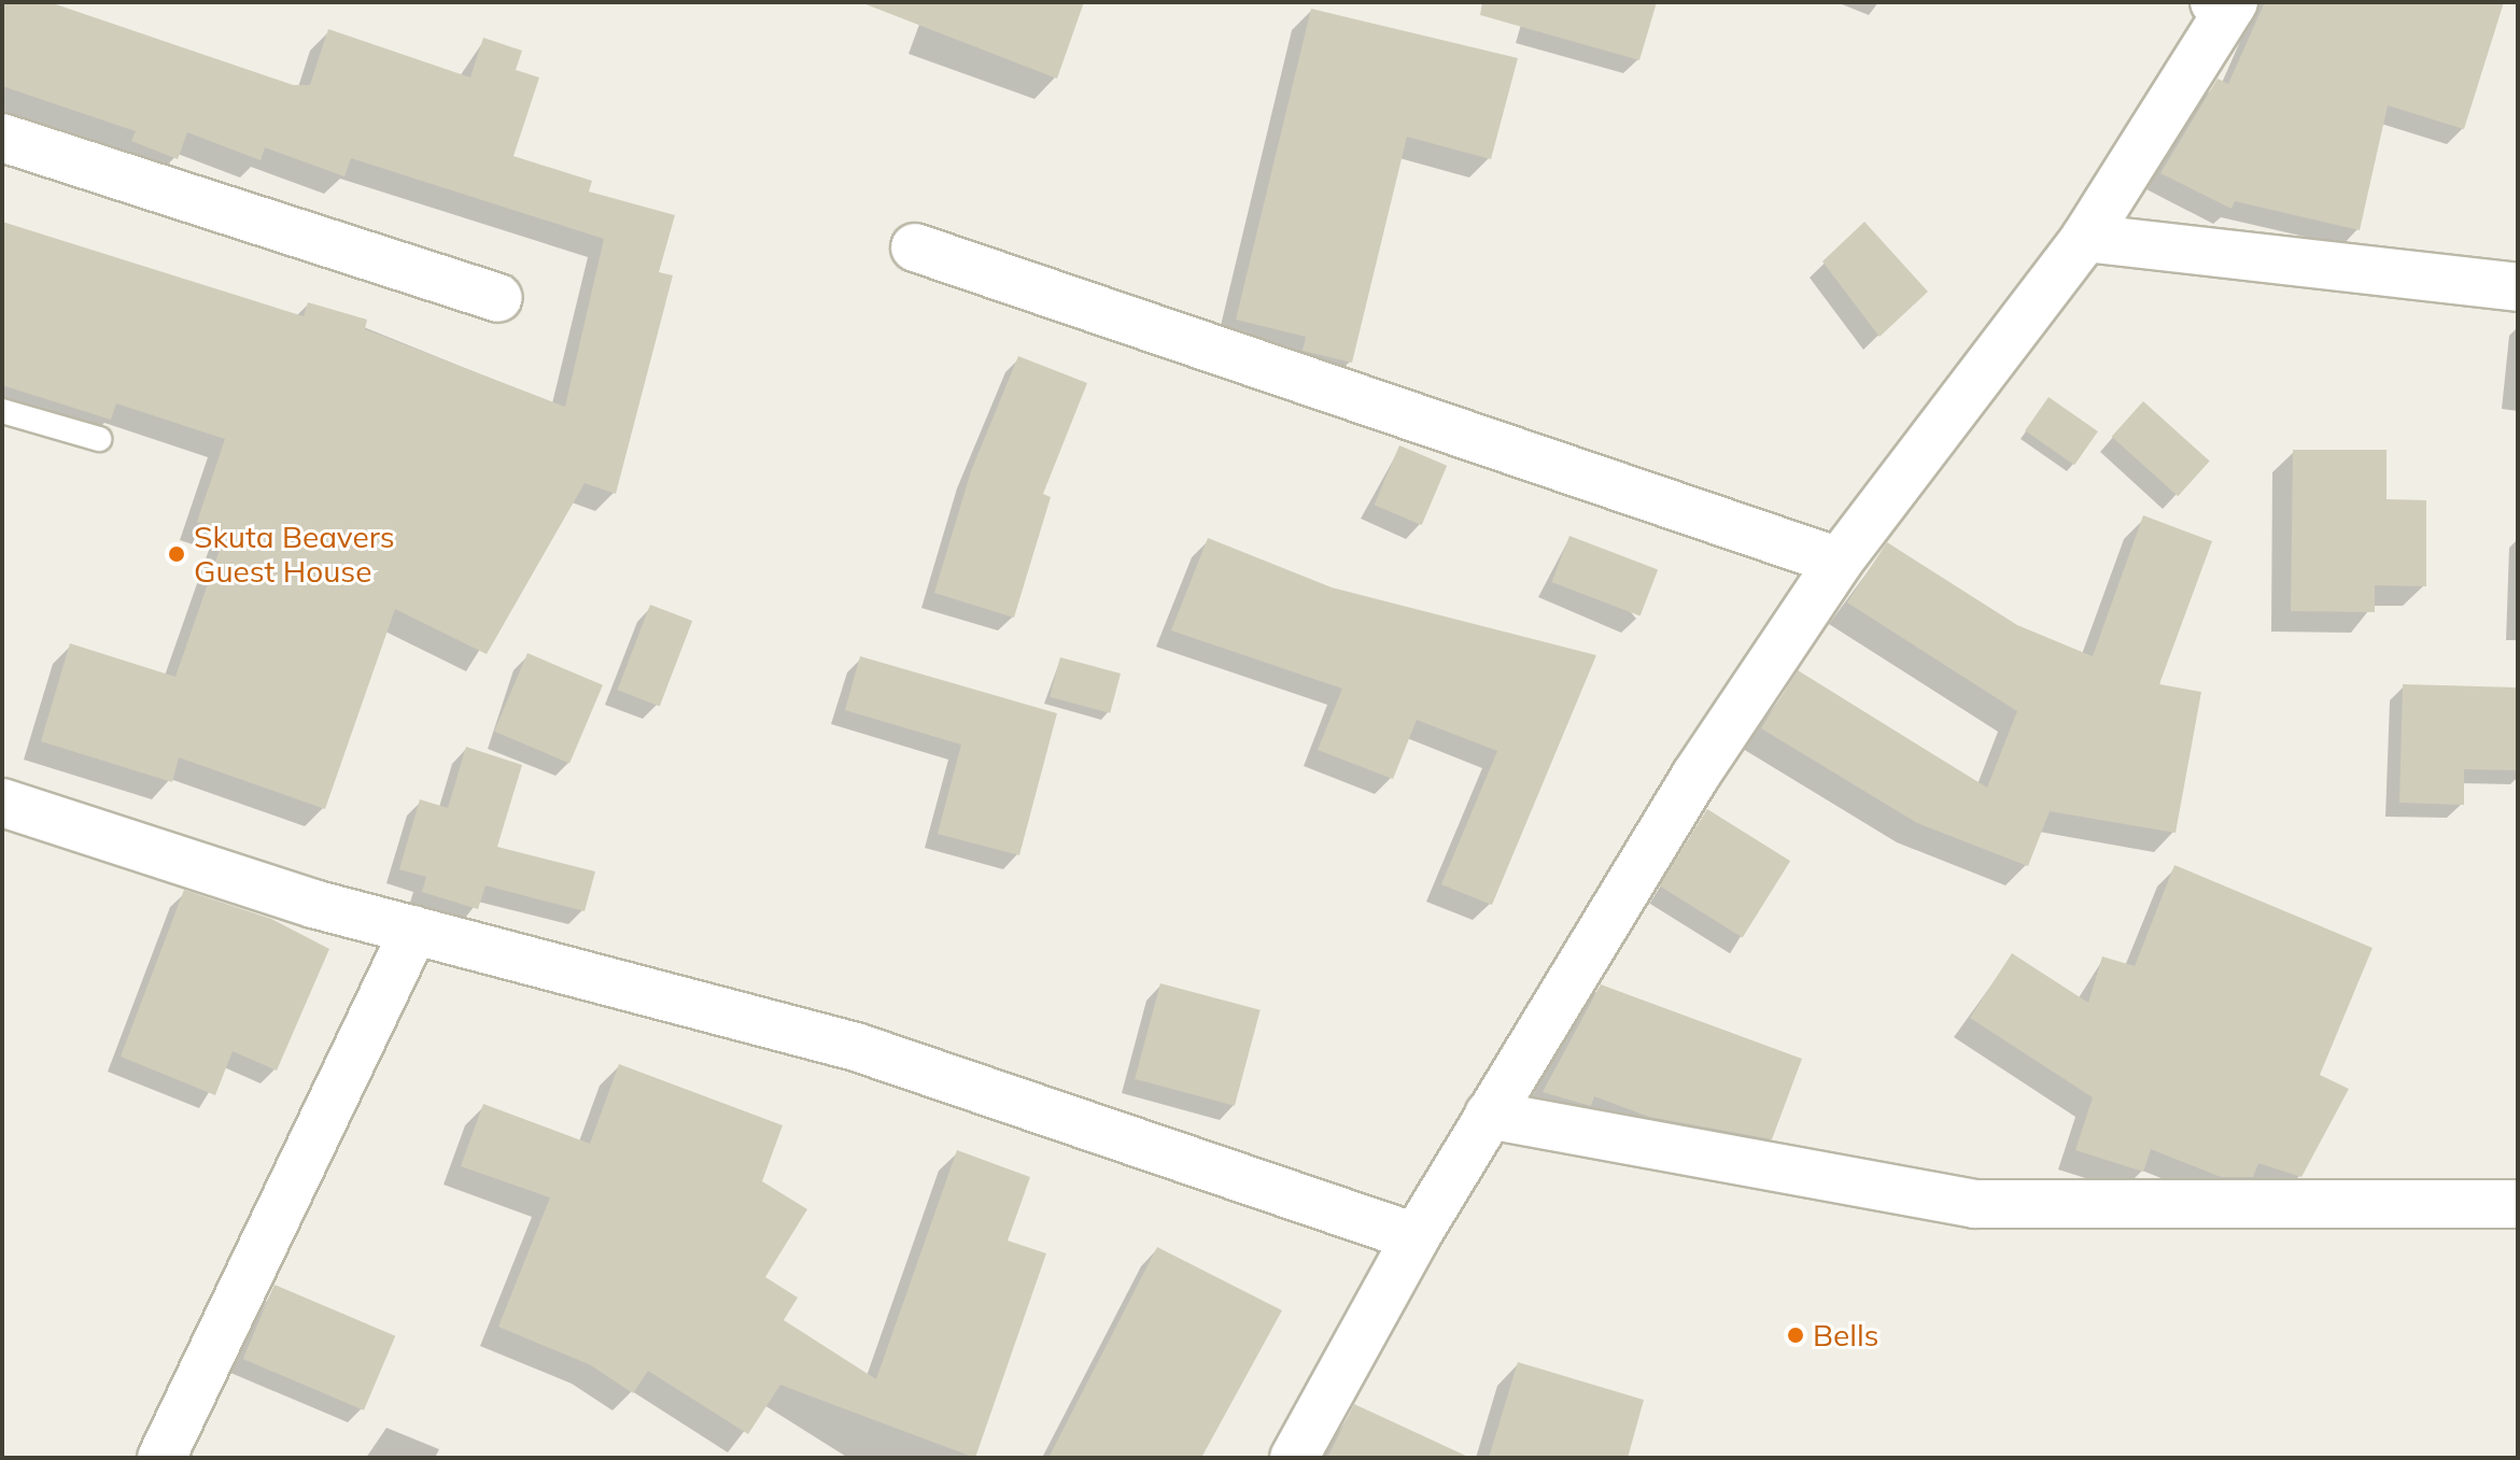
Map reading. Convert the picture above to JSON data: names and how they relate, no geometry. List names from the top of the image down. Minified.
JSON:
{"places":["Skuta Beavers Guest House","Bells"]}
